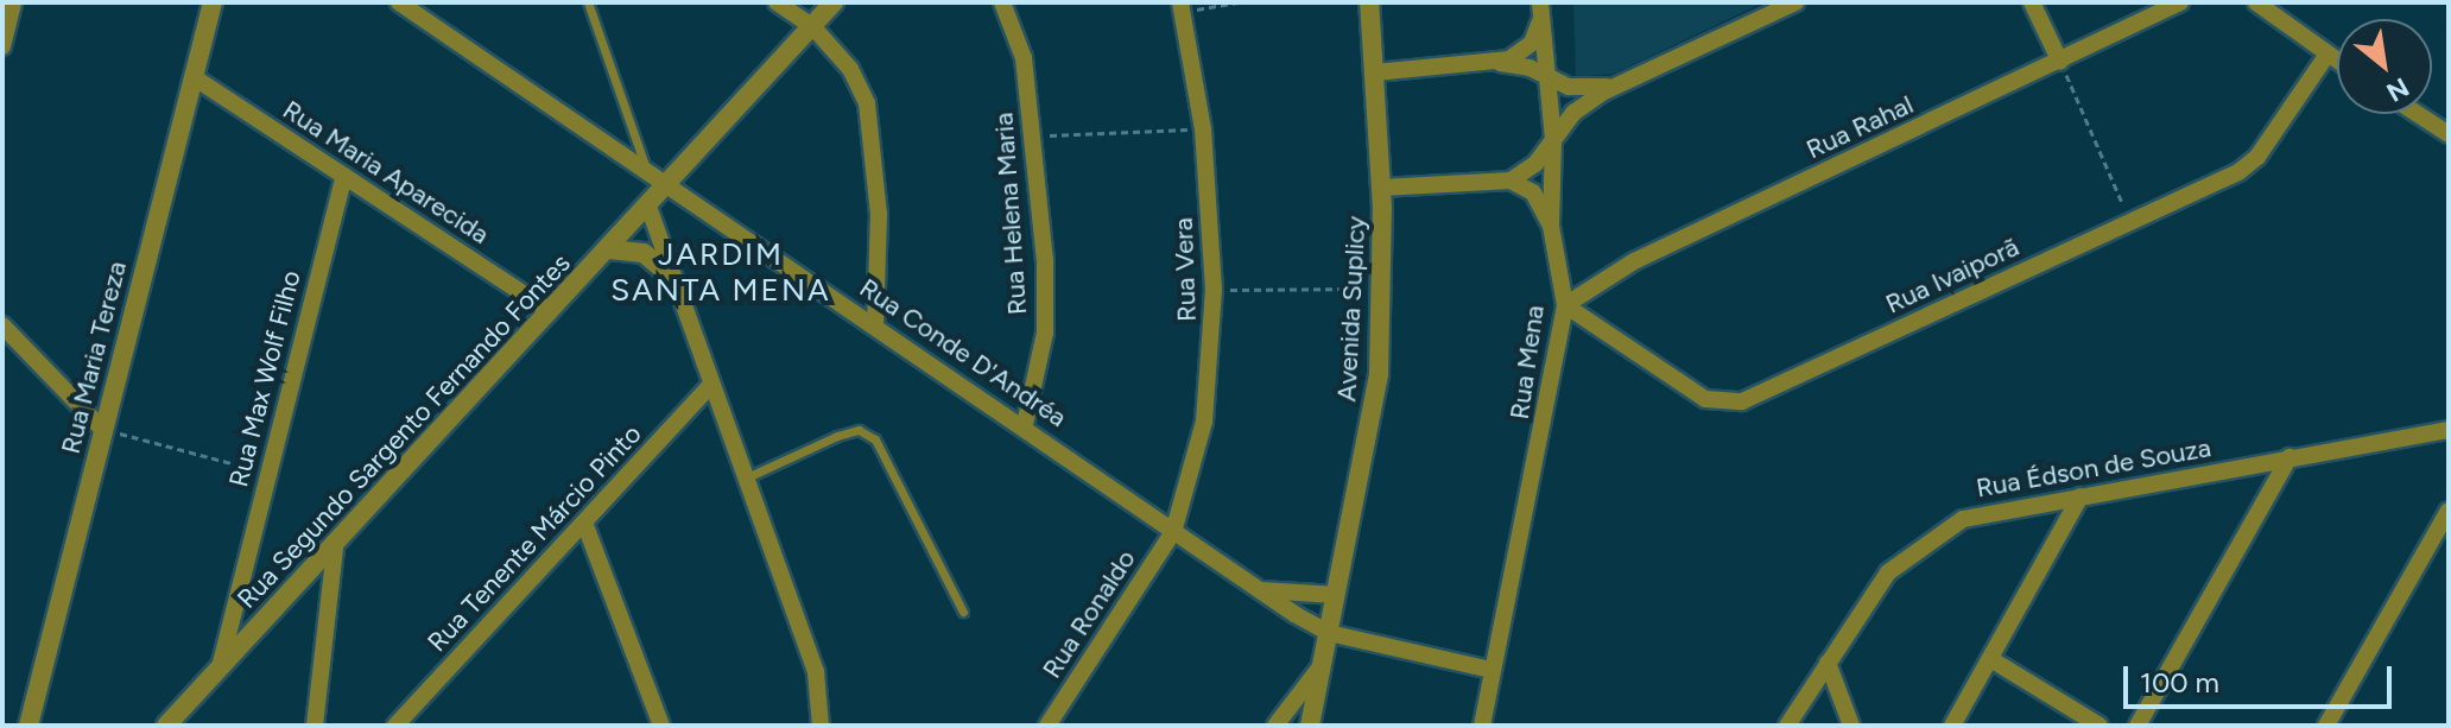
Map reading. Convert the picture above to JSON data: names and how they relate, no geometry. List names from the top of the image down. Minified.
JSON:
{"streets":{"street":["Rua Rahal","Rua Maria Aparecida","Rua Helena Maria","Rua Vera","Rua Ivaiporã","Avenida Suplicy","Rua Conde D'Andréa","Rua Maria Tereza","Rua Mena","Rua Max Wolf Filho","Rua Segundo Sargento Fernando Fontes","Rua Édson de Souza","Rua Tenente Márcio Pinto","Rua Ronaldo"]},"crossings":[["Rua Rahal","Rua Ivaiporã"],["Rua Rahal","Rua Mena"],["Rua Maria Aparecida","Rua Maria Tereza"],["Rua Maria Aparecida","Rua Max Wolf Filho"],["Rua Maria Aparecida","Rua Segundo Sargento Fernando Fontes"],["Rua Helena Maria","Rua Conde D'Andréa"],["Rua Vera","Rua Conde D'Andréa"],["Rua Vera","Rua Ronaldo"],["Rua Ivaiporã","Rua Mena"],["Avenida Suplicy","Rua Conde D'Andréa"],["Rua Conde D'Andréa","Rua Mena"],["Rua Conde D'Andréa","Rua Segundo Sargento Fernando Fontes"],["Rua Conde D'Andréa","Rua Ronaldo"],["Rua Max Wolf Filho","Rua Segundo Sargento Fernando Fontes"]],"districts":["JARDIM SANTA MENA"],"scale_bar":"100 m","north":"bottom right"}
